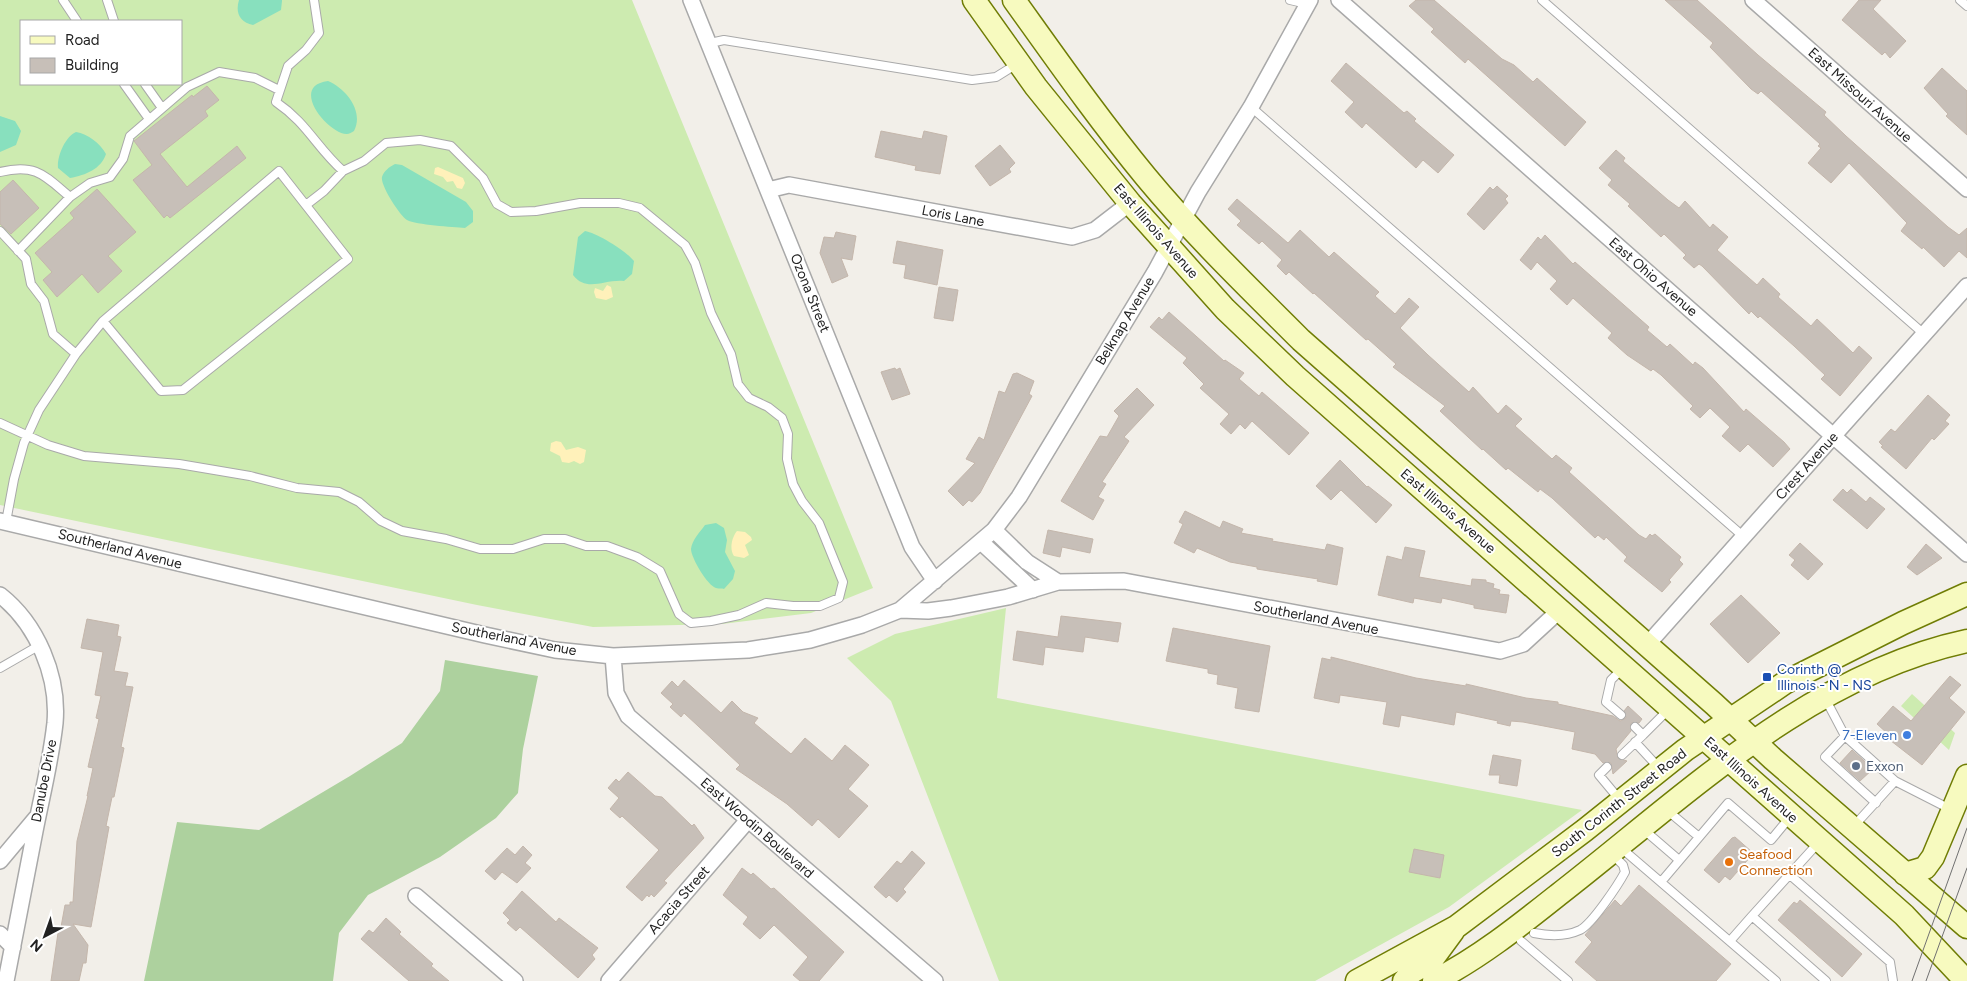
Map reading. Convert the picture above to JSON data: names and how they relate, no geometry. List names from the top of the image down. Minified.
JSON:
{"streets":{"main road":["East Illinois Avenue","South Corinth Street Road"],"street":["East Missouri Avenue","Loris Lane","East Ohio Avenue","Ozona Street","Belknap Avenue","Crest Avenue","Southerland Avenue","Danube Drive","East Woodin Boulevard","Acacia Street"]},"crossings":[["Loris Lane","East Illinois Avenue"],["Loris Lane","Ozona Street"],["East Illinois Avenue","Belknap Avenue"],["East Illinois Avenue","Crest Avenue"],["East Illinois Avenue","Southerland Avenue"],["East Illinois Avenue","South Corinth Street Road"],["East Ohio Avenue","Crest Avenue"],["Ozona Street","Belknap Avenue"],["Belknap Avenue","Southerland Avenue"],["Southerland Avenue","East Woodin Boulevard"],["East Woodin Boulevard","Acacia Street"]],"places":{"transit":["Corinth @ Illinois - N - NS"],"other":["7-Eleven","Exxon","Seafood Connection"]},"legend":["Road","Building"],"north":"bottom left"}
